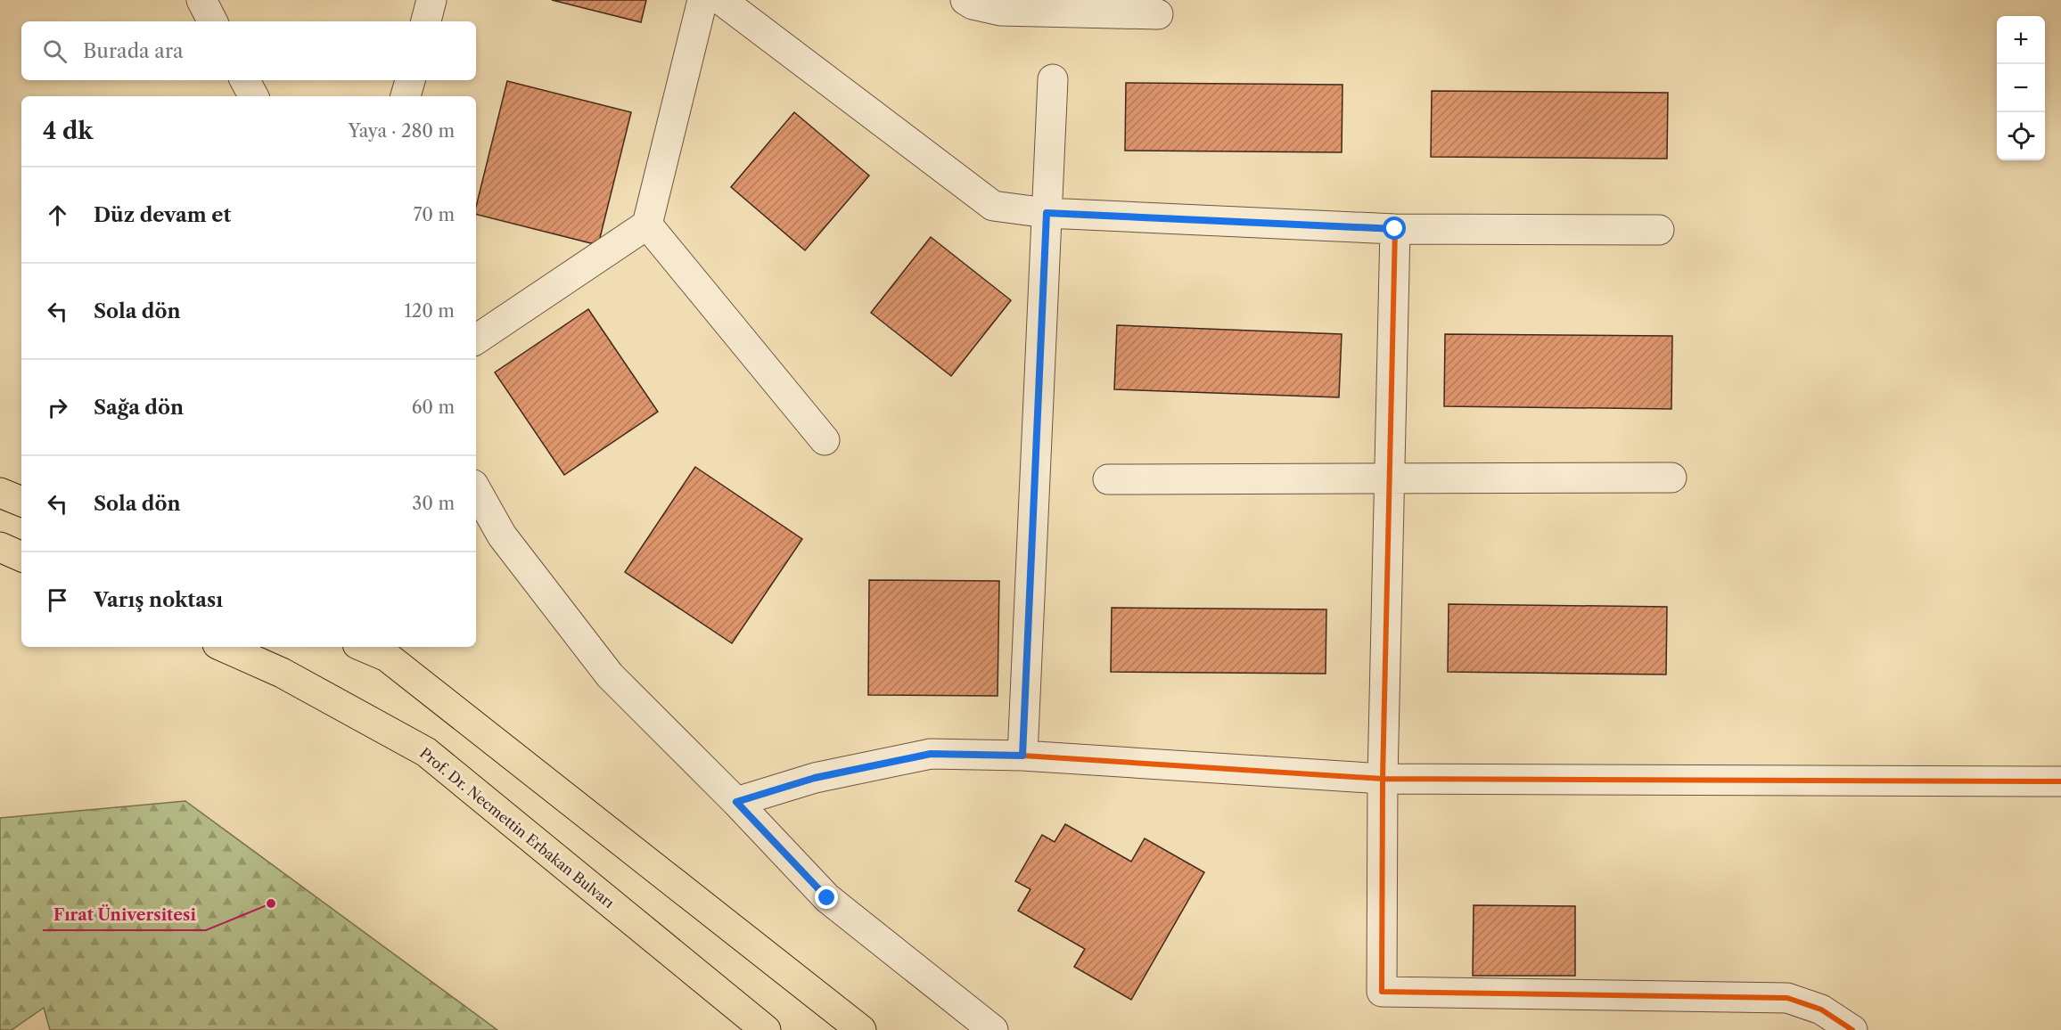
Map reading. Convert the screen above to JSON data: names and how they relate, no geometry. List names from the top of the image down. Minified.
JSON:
{"streets":{"main road":["Prof. Dr. Necmettin Erbakan Bulvarı"]},"places":["Fırat Üniversitesi"],"page":{"map_buttons":["+","−"],"search":"Burada ara","heading":["4 dk","Yaya · 280 m"],"list":[["Düz devam et","70 m"],["Sola dön","120 m"],["Sağa dön","60 m"],["Sola dön","30 m"],"Varış noktası"]}}
